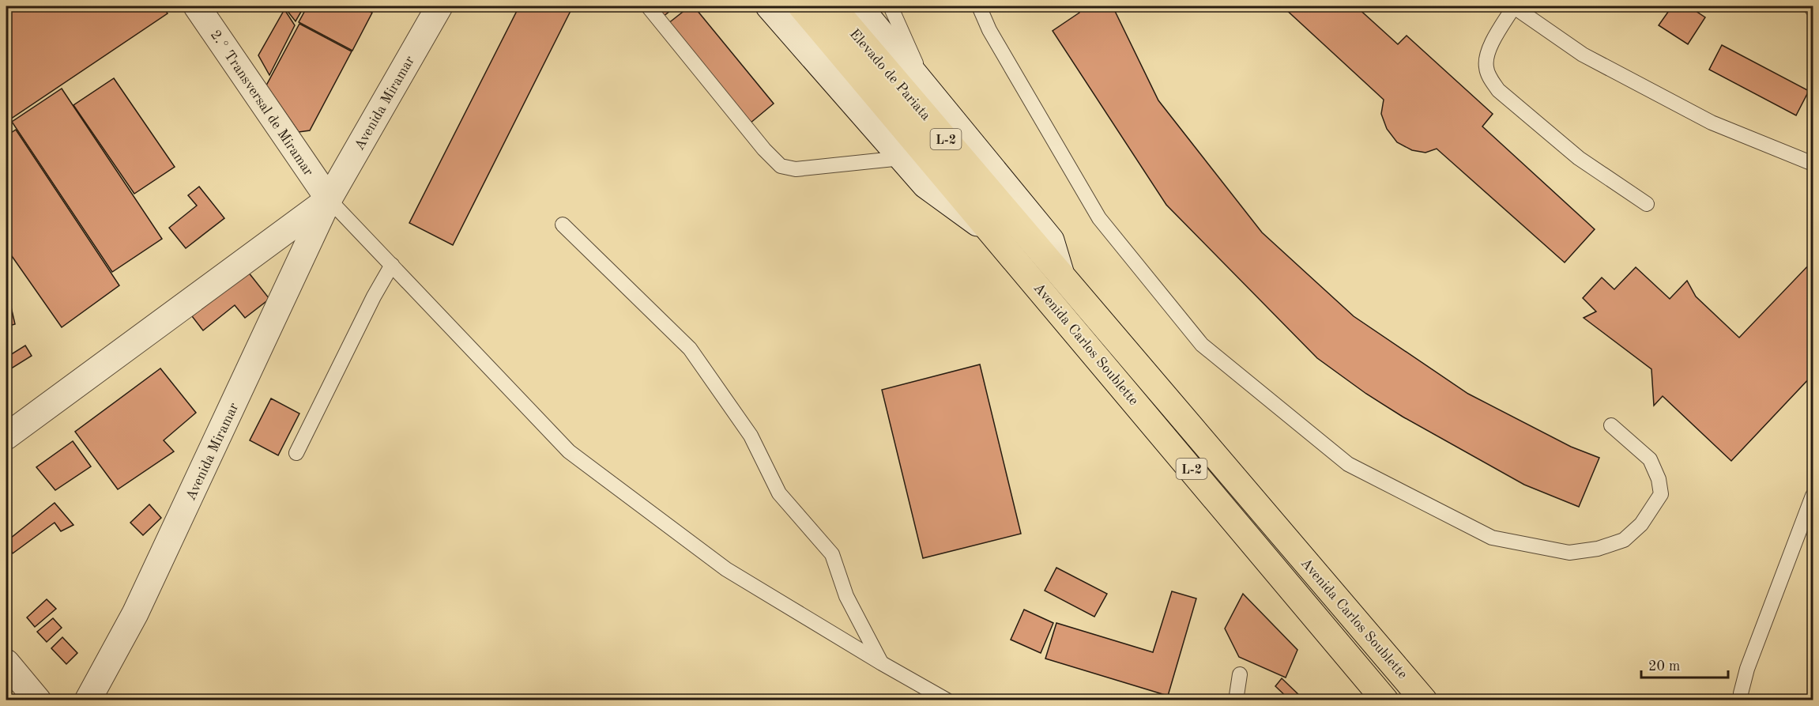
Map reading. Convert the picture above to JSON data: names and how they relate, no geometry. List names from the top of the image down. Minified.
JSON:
{"streets":{"main road":["Elevado de Pariata","L-2","Avenida Carlos Soublette"],"street":["2.° Transversal de Miramar","Avenida Miramar"]},"crossings":[["Elevado de Pariata","Avenida Carlos Soublette"],["2.° Transversal de Miramar","Avenida Miramar"]],"scale_bar":"20 m"}
